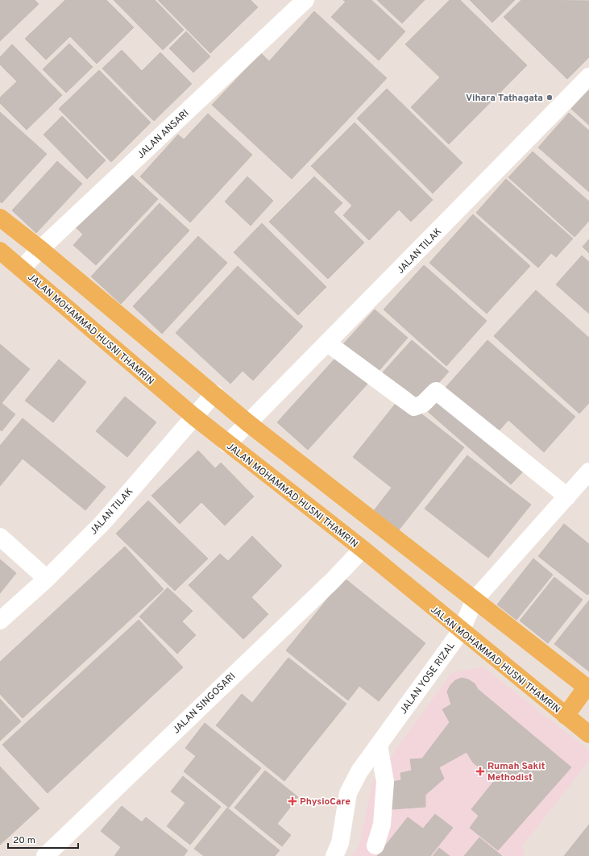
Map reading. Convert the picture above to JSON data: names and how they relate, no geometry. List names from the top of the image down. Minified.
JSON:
{"streets":{"main road":["JALAN MOHAMMAD HUSNI THAMRIN"],"street":["JALAN ANSARI","JALAN TILAK","JALAN YOSE RIZAL","JALAN SINGOSARI"]},"crossings":[["JALAN ANSARI","JALAN MOHAMMAD HUSNI THAMRIN"],["JALAN TILAK","JALAN MOHAMMAD HUSNI THAMRIN"],["JALAN MOHAMMAD HUSNI THAMRIN","JALAN YOSE RIZAL"],["JALAN MOHAMMAD HUSNI THAMRIN","JALAN SINGOSARI"]],"places":{"other":["Vihara Tathagata"],"health":["Rumah Sakit Methodist","PhysioCare"]},"scale_bar":"20 m"}
